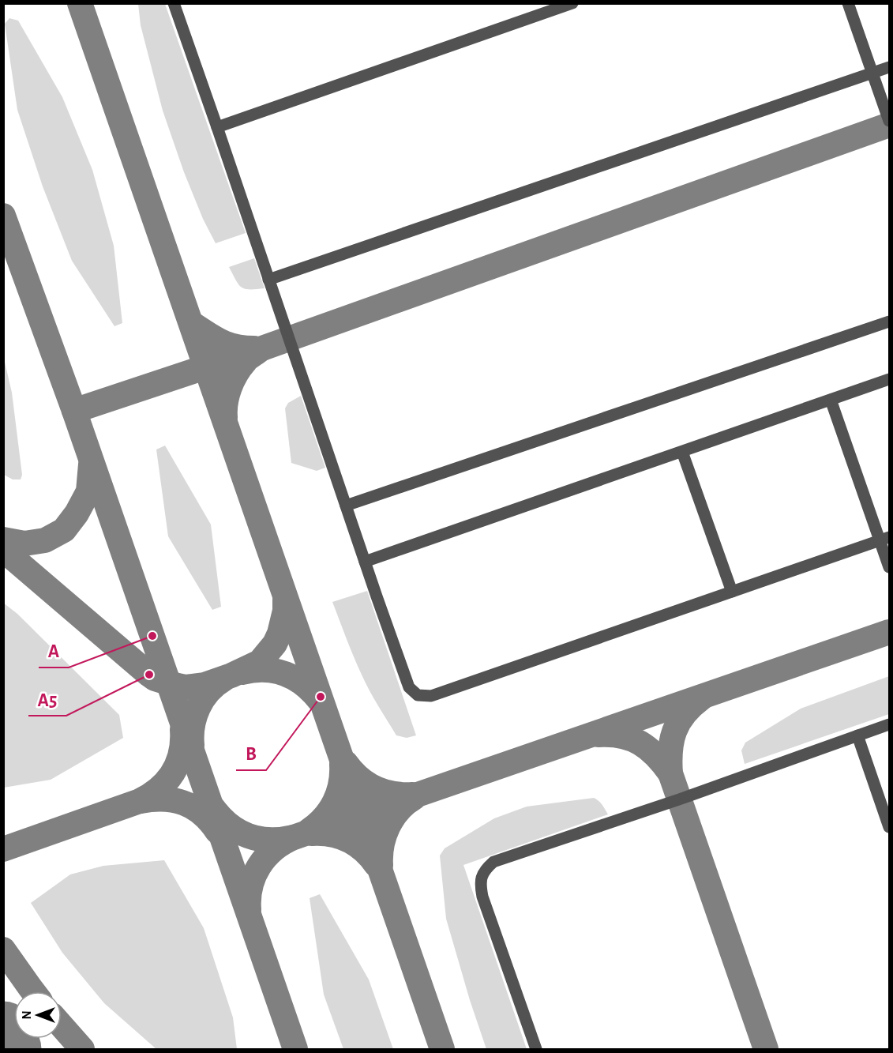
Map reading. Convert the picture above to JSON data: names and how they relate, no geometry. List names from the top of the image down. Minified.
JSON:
{"places":["A","A5","B"],"north":"left"}
